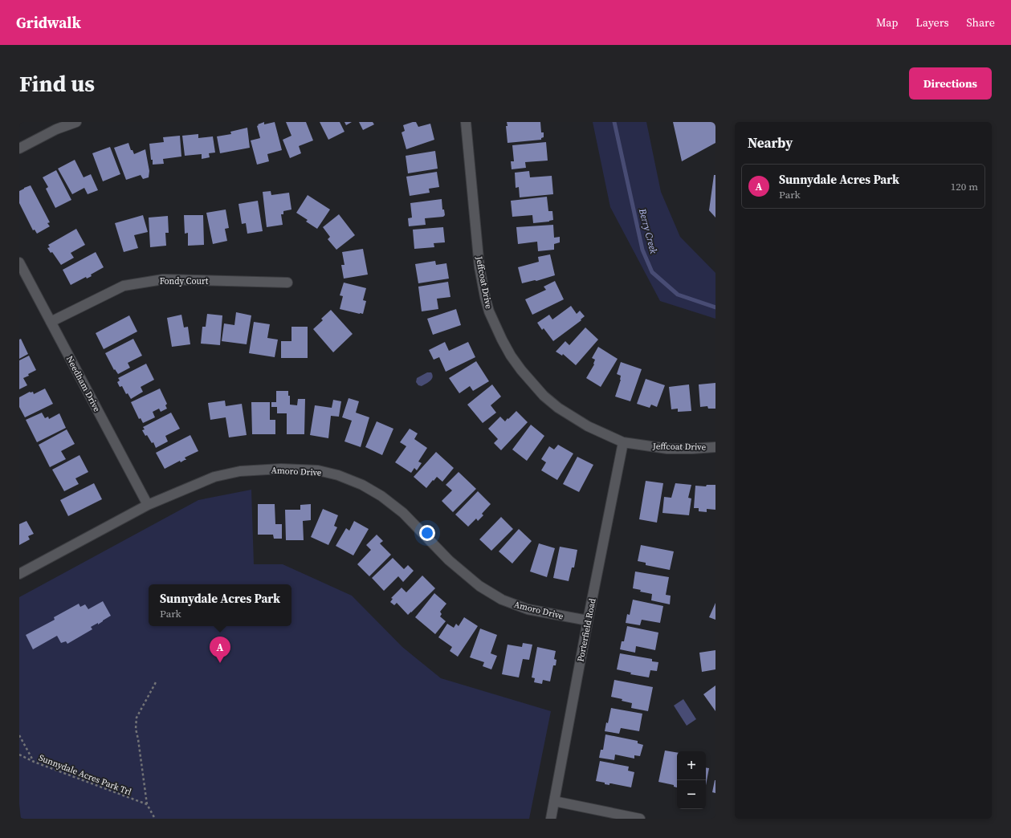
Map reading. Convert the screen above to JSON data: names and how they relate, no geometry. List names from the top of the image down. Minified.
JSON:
{"streets":{"street":["Fondy Court","Jeffcoat Drive","Needham Drive","Amoro Drive","Porterfield Road"],"path":["Sunnydale Acres Park Trl"]},"crossings":[["Fondy Court","Needham Drive"],["Jeffcoat Drive","Porterfield Road"],["Needham Drive","Amoro Drive"],["Amoro Drive","Porterfield Road"]],"water":["Berry Creek"],"page":{"header":"Gridwalk","nav":["Map","Layers","Share"],"buttons":"Directions","title":"Find us","heading":"Nearby","list":[{"mark":"A","name":"Sunnydale Acres Park","note":"Park","value":"120 m"}],"popup":["Sunnydale Acres Park","Park"],"pins":"A","map_buttons":["+","−"]}}
